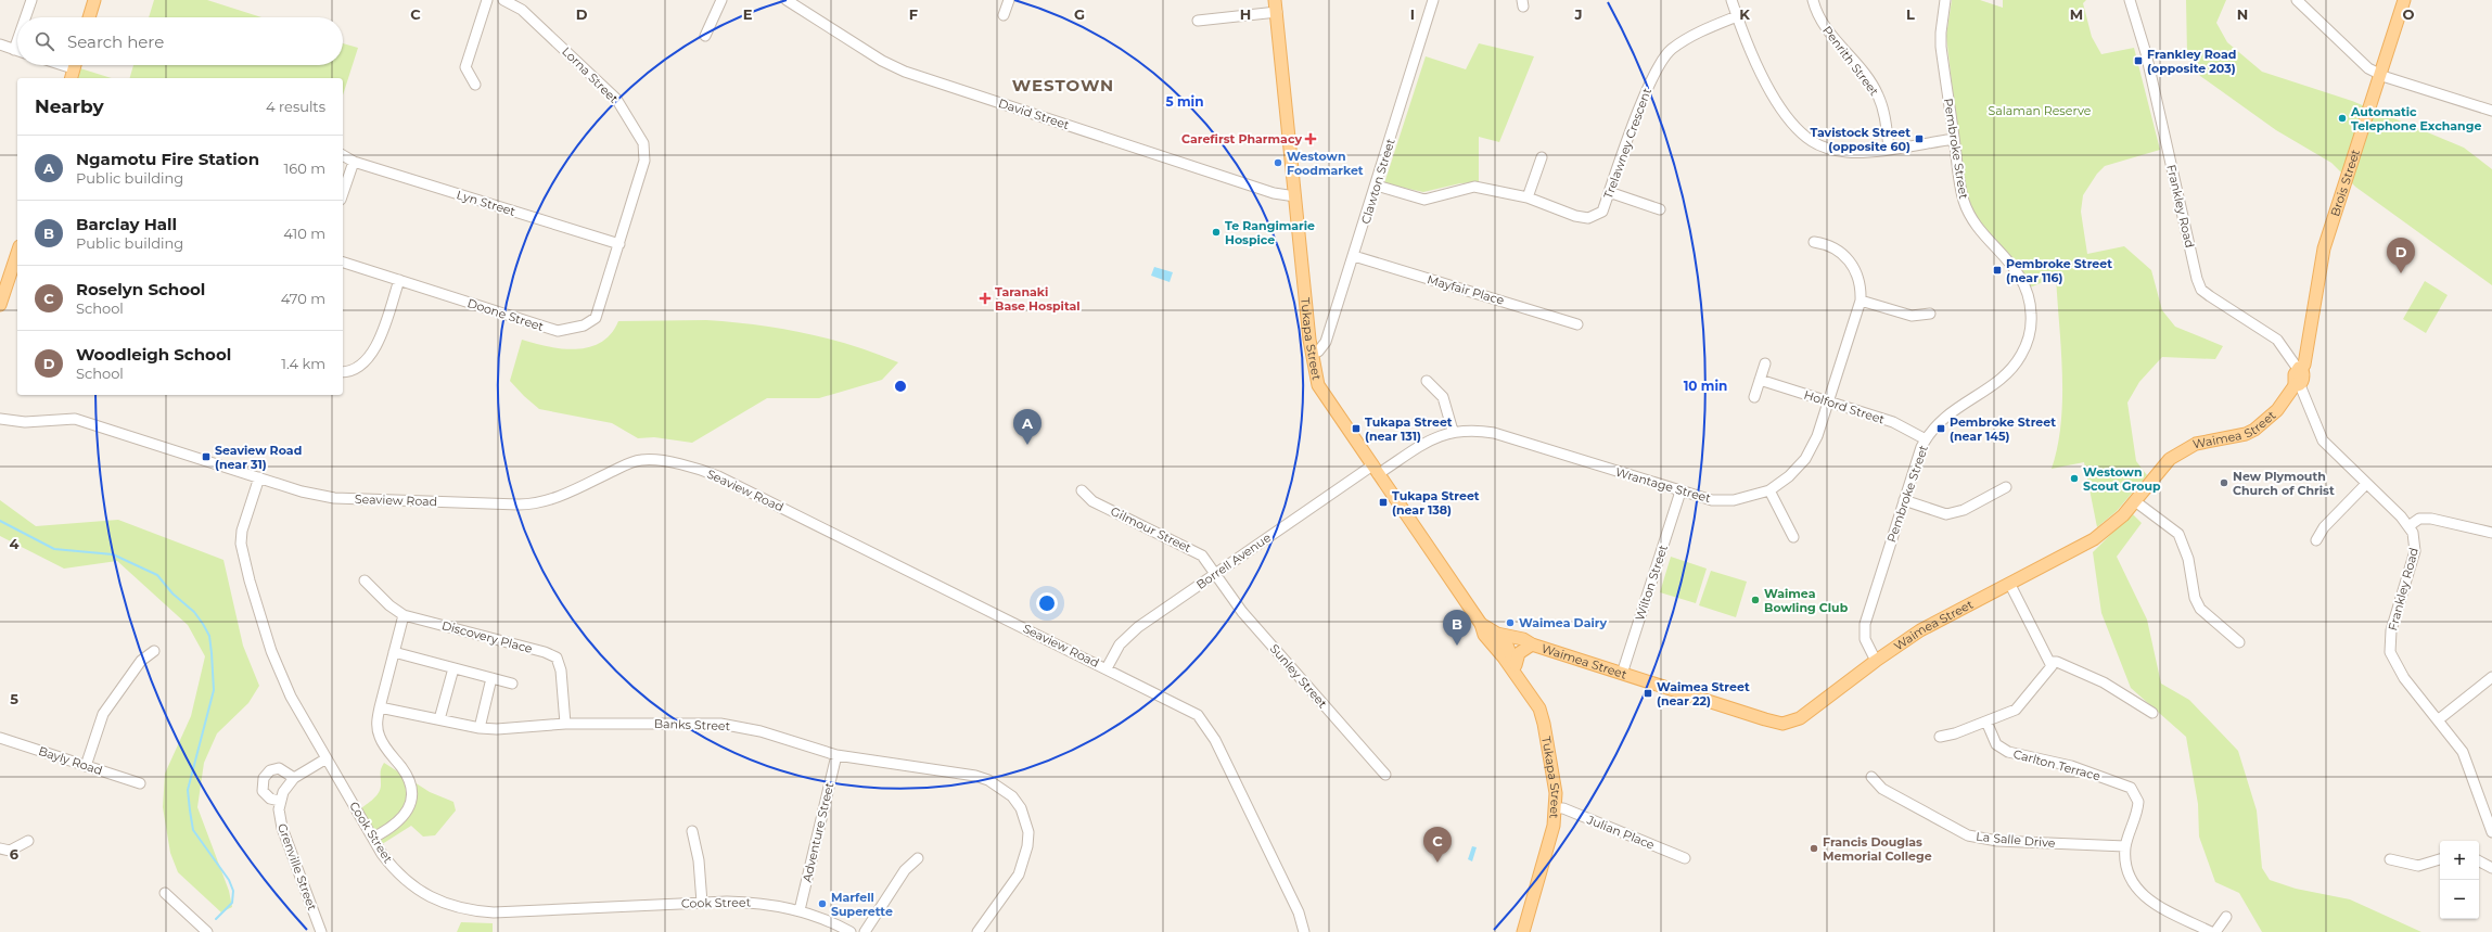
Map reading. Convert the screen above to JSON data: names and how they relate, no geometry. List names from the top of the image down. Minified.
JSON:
{"streets":{"main road":["Brois Street","Tukapa Street","Waimea Street"],"street":["Penrith Street","Lorna Street","David Street","Trelawney Crescent","Pembroke Street","Clawton Street","Lyn Street","Frankley Road","Mayfair Place","Doone Street","Holford Street","Wrantage Street","Seaview Road","Gilmour Street","Borrell Avenue","Wilton Street","Discovery Place","Sunley Street","Banks Street","Bayly Road","Carlton Terrace","Cook Street","Adventure Street","Julian Place","La Salle Drive","Grenville Street"]},"crossings":[["Lorna Street","Lyn Street"],["Lorna Street","Doone Street"],["David Street","Tukapa Street"],["Trelawney Crescent","Clawton Street"],["Pembroke Street","Holford Street"],["Pembroke Street","Waimea Street"],["Clawton Street","Mayfair Place"],["Clawton Street","Tukapa Street"],["Brois Street","Frankley Road"],["Brois Street","Waimea Street"],["Lyn Street","Doone Street"],["Frankley Road","Waimea Street"],["Tukapa Street","Waimea Street"],["Tukapa Street","Wrantage Street"],["Tukapa Street","Borrell Avenue"],["Tukapa Street","Julian Place"],["Holford Street","Wrantage Street"],["Waimea Street","Wilton Street"],["Wrantage Street","Borrell Avenue"],["Wrantage Street","Wilton Street"],["Seaview Road","Borrell Avenue"],["Seaview Road","Cook Street"],["Gilmour Street","Borrell Avenue"],["Gilmour Street","Sunley Street"],["Borrell Avenue","Sunley Street"],["Discovery Place","Banks Street"],["Banks Street","Adventure Street"],["Carlton Terrace","La Salle Drive"],["Cook Street","Adventure Street"]],"districts":["WESTOWN"],"parks":["Salaman Reserve"],"places":{"transit":["Frankley Road (opposite 203)","Tavistock Street (opposite 60)","Pembroke Street (near 116)","Tukapa Street (near 131)","Pembroke Street (near 145)","Seaview Road (near 31)","Tukapa Street (near 138)","Waimea Street (near 22)"],"other":["Automatic Telephone Exchange","Westown Foodmarket","Te Rangimarie Hospice","Westown Scout Group","New Plymouth Church of Christ","Waimea Bowling Club","Waimea Dairy","Francis Douglas Memorial College","Marfell Superette"],"health":["Carefirst Pharmacy","Taranaki Base Hospital"]},"page":{"search":"Search here","heading":["Nearby","4 results"],"list":[{"mark":"A","name":"Ngamotu Fire Station","note":"Public building","value":"160 m"},{"mark":"B","name":"Barclay Hall","note":"Public building","value":"410 m"},{"mark":"C","name":"Roselyn School","note":"School","value":"470 m"},{"mark":"D","name":"Woodleigh School","note":"School","value":"1.4 km"}],"pins":["D","A","B","C"],"map_buttons":["+","−"]},"grid":{"columns":["C","D","E","F","G","H","I","J","K","L","M","N","O"],"rows":["4","5","6"]},"rings":["5 min","10 min"]}
